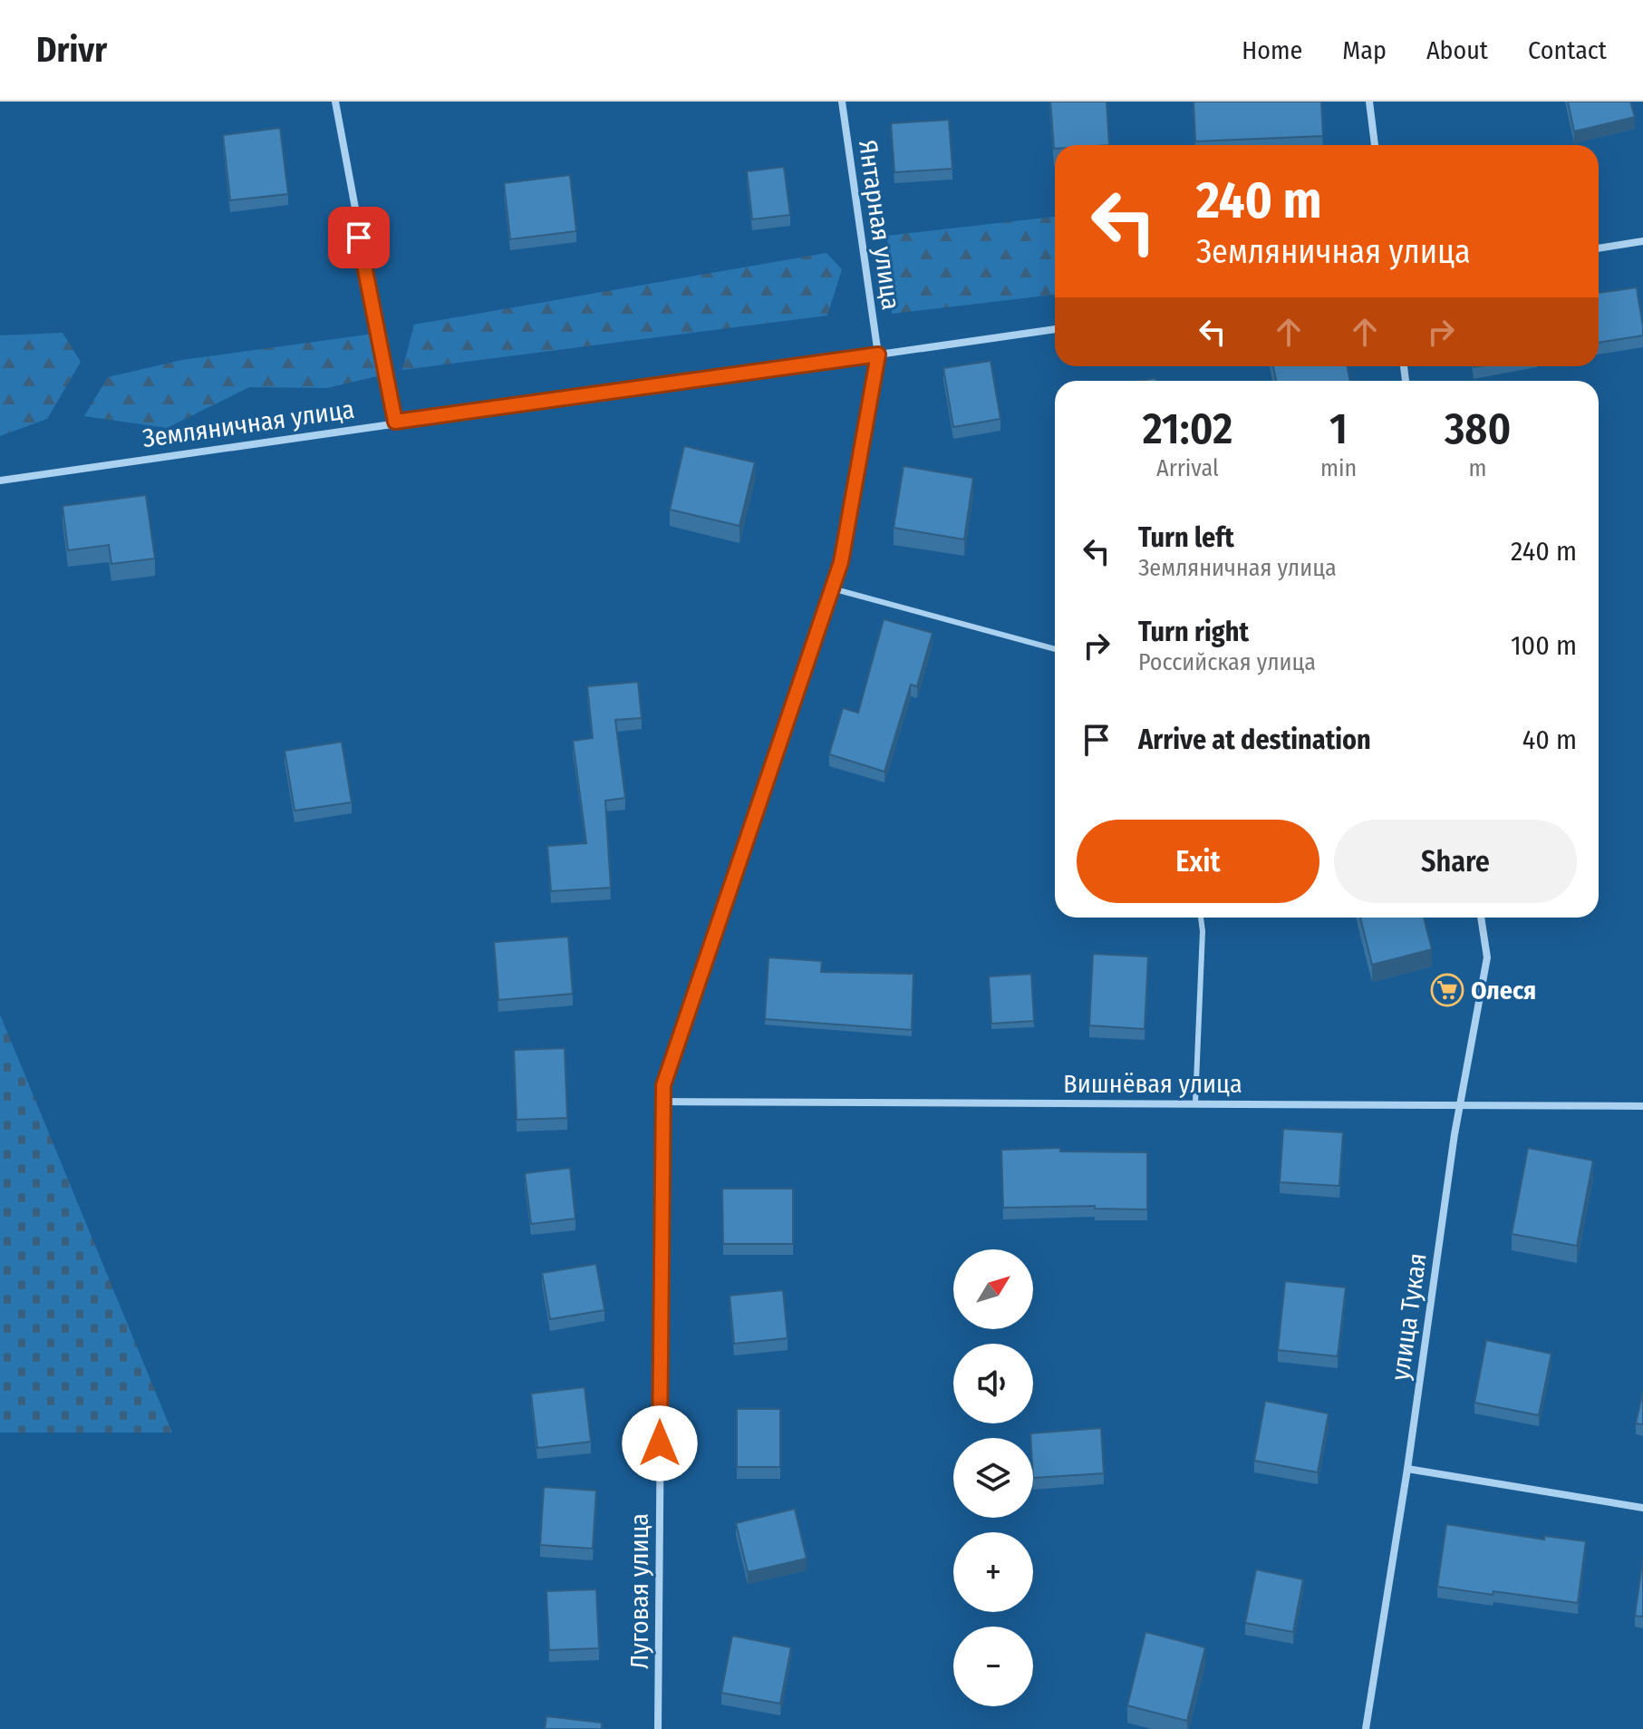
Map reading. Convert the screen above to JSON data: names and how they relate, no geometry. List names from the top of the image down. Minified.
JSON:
{"streets":{"street":["Янтарная улица","Земляничная улица","Вишнёвая улица","улица Тукая","Луговая улица"]},"crossings":[["Янтарная улица","Земляничная улица"],["Янтарная улица","Луговая улица"],["Земляничная улица","Луговая улица"],["Вишнёвая улица","улица Тукая"],["Вишнёвая улица","Луговая улица"]],"places":{"supermarket":["Олеся"]},"north":"top right","page":{"header":"Drivr","nav":["Home","Map","About","Contact"],"turn":["240 m","Земляничная улица"],"eta":["21:02","Arrival","1","min","380","m"],"list":[{"name":"Turn left","note":"Земляничная улица","value":"240 m"},{"name":"Turn right","note":"Российская улица","value":"100 m"},{"name":"Arrive at destination","value":"40 m"}],"buttons":["Exit","Share"],"map_buttons":["+","−"]}}
